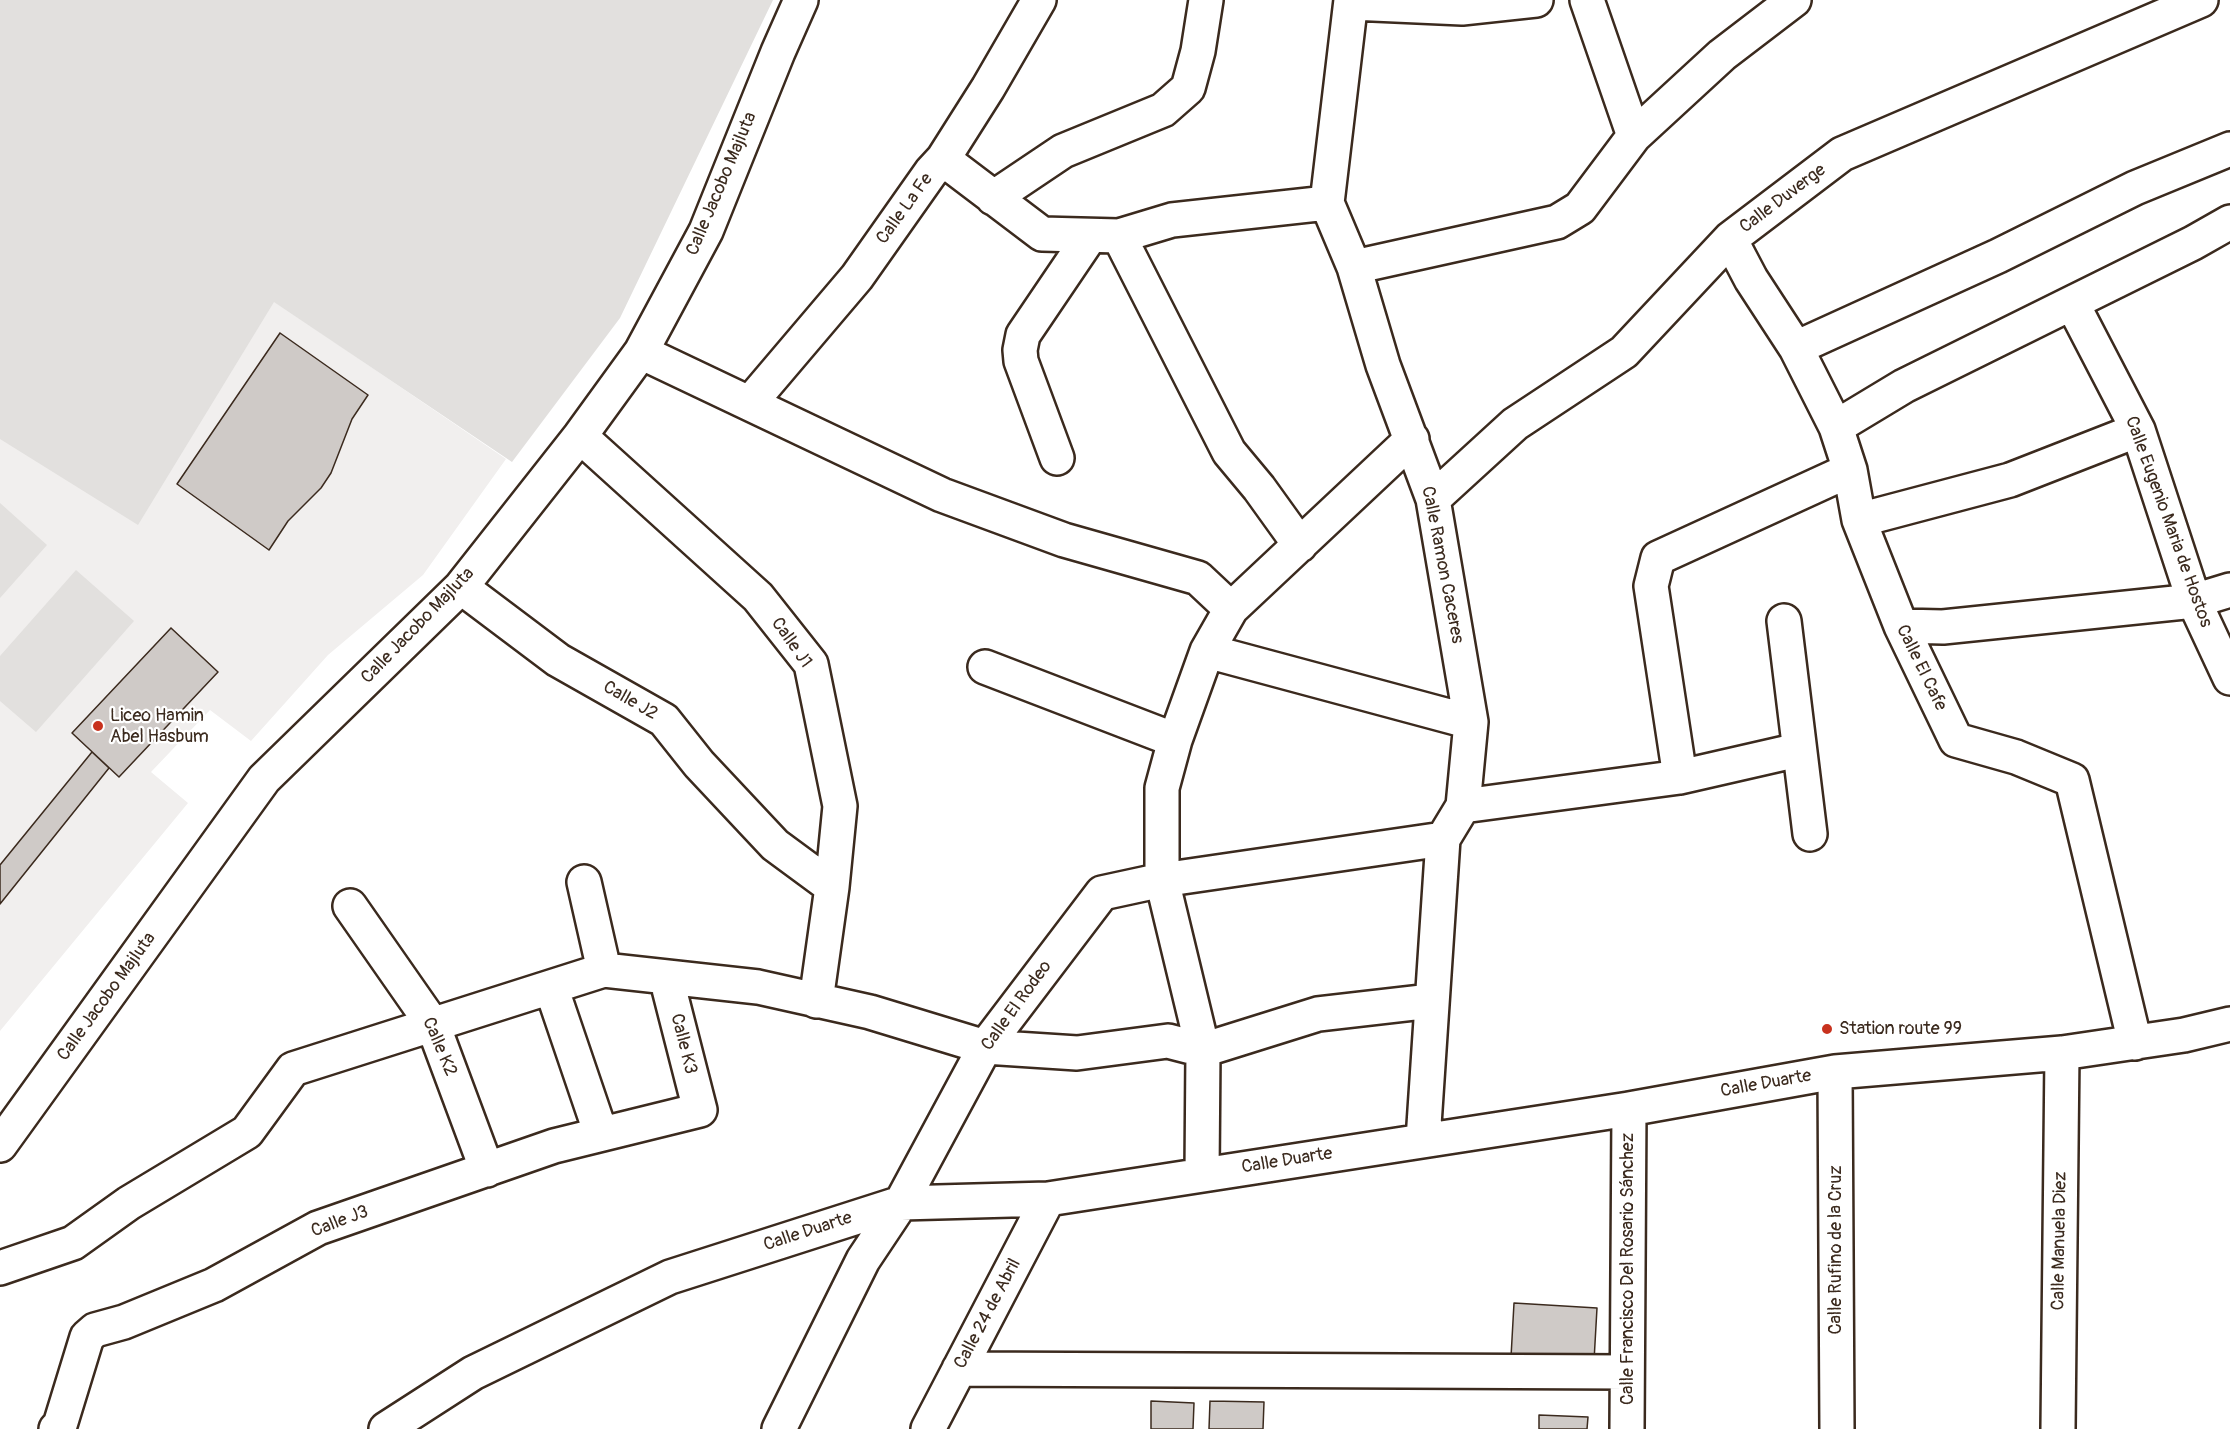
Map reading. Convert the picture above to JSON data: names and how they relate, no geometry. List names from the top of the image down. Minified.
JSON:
{"streets":{"street":["Calle Jacobo Majluta","Calle Duverge","Calle La Fe","Calle Eugenio Maria de Hostos","Calle Ramon Caceres","Calle J1","Calle El Cafe","Calle J2","Calle El Rodeo","Calle K3","Calle K2","Calle Duarte","Calle J3","Calle Manuela Diez","Calle Rufino de la Cruz","Calle Francisco Del Rosario Sánchez","Calle 24 de Abril"]},"crossings":[["Calle Jacobo Majluta","Calle J1"],["Calle Jacobo Majluta","Calle J2"],["Calle Duverge","Calle Ramon Caceres"],["Calle Duverge","Calle El Cafe"],["Calle Ramon Caceres","Calle El Rodeo"],["Calle Ramon Caceres","Calle Duarte"],["Calle J1","Calle J2"],["Calle El Cafe","Calle Duarte"],["Calle El Rodeo","Calle Duarte"],["Calle K3","Calle J3"],["Calle K2","Calle J3"],["Calle Duarte","Calle Manuela Diez"],["Calle Duarte","Calle Rufino de la Cruz"],["Calle Duarte","Calle Francisco Del Rosario Sánchez"],["Calle Duarte","Calle 24 de Abril"]],"places":["Liceo Hamin Abel Hasbum","Station route 99"]}
